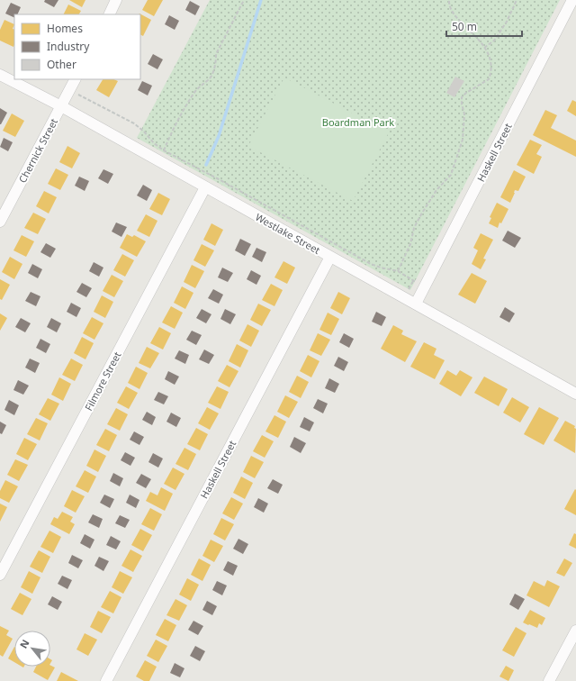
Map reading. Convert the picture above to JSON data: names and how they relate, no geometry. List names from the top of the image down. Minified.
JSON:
{"streets":{"street":["Chernick Street","Haskell Street","Westlake Street","Filmore Street"]},"crossings":[["Chernick Street","Westlake Street"],["Haskell Street","Westlake Street"],["Westlake Street","Filmore Street"]],"parks":["Boardman Park"],"legend":["Homes","Industry","Other"],"scale_bar":"50 m","north":"top left"}
